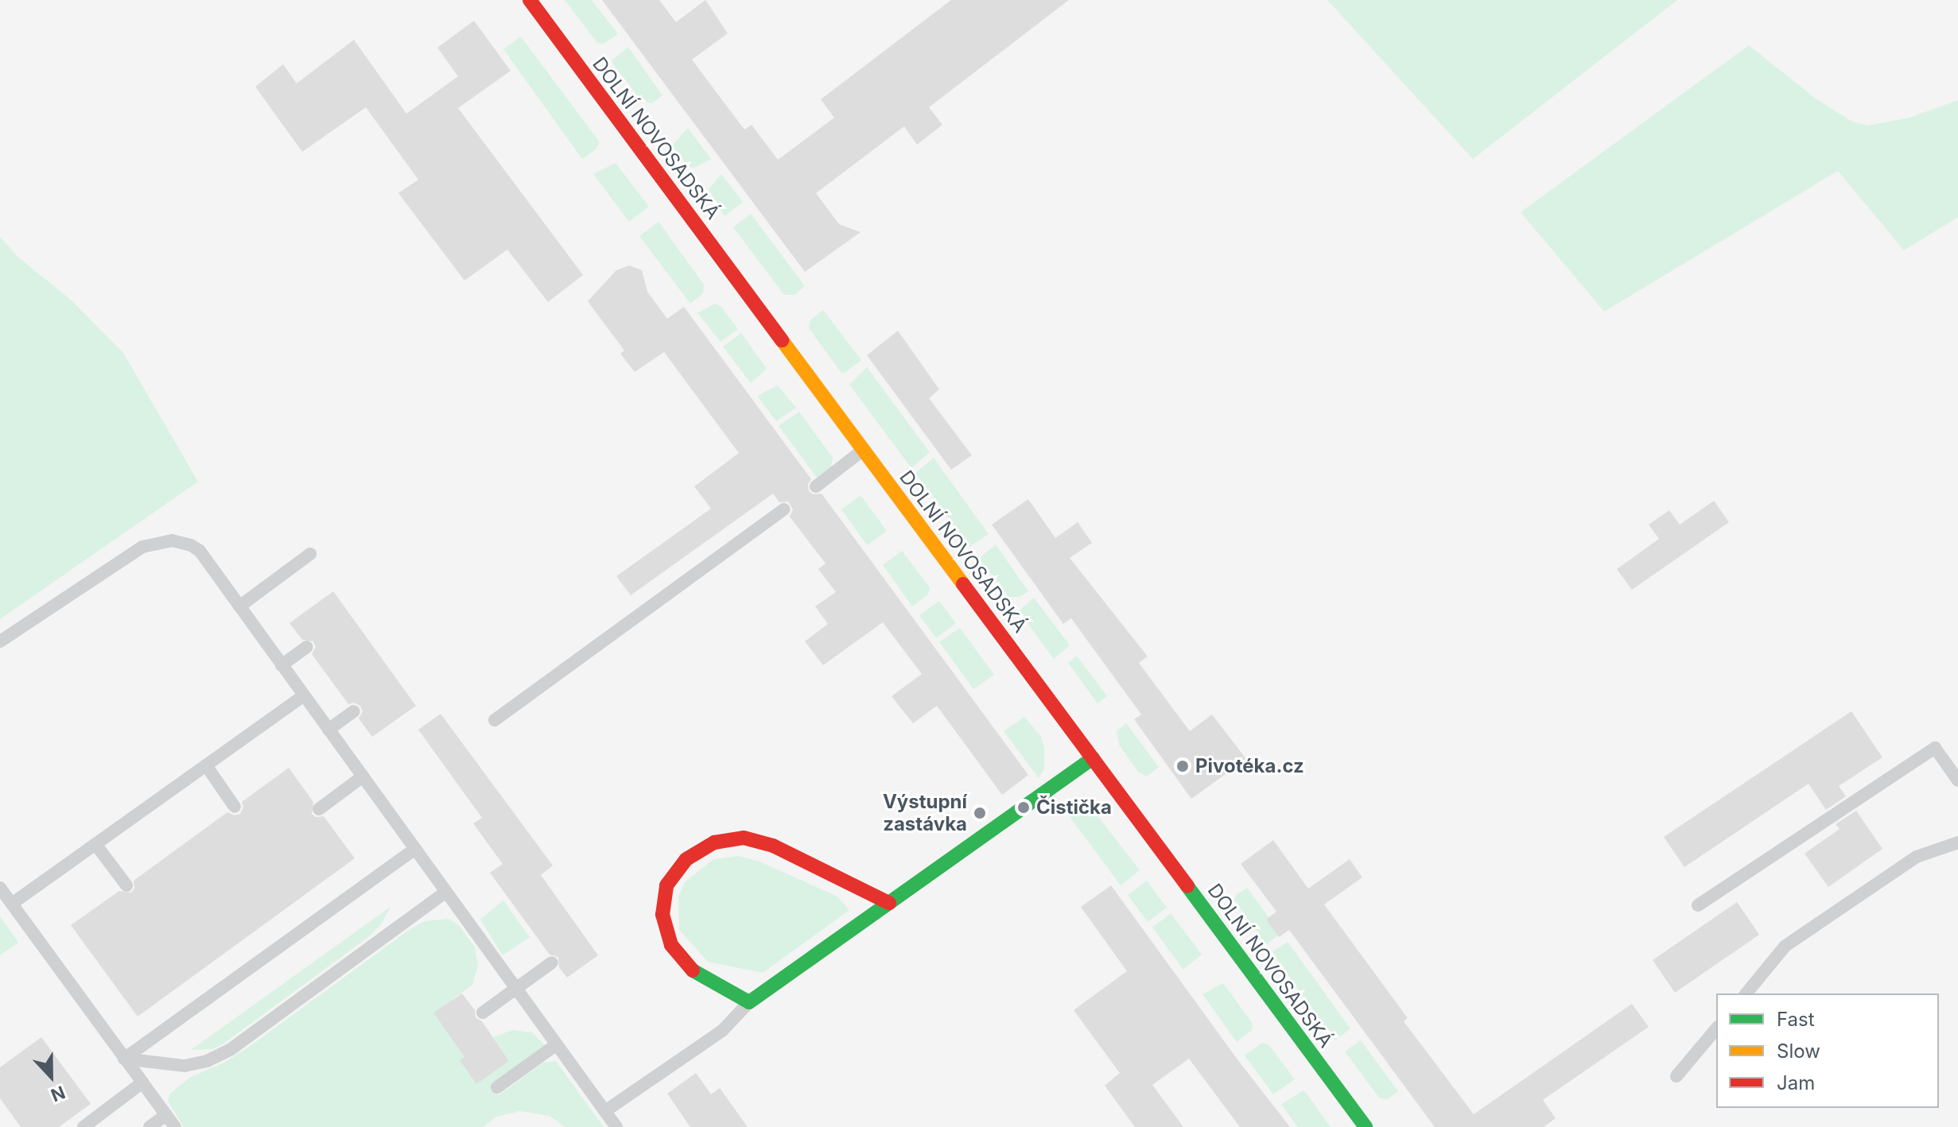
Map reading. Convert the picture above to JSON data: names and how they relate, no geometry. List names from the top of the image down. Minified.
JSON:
{"streets":{"main road":["DOLNÍ NOVOSADSKÁ"]},"places":["Pivotéka.cz","Čistička","Výstupní zastávka"],"legend":["Fast","Slow","Jam"],"north":"bottom"}
